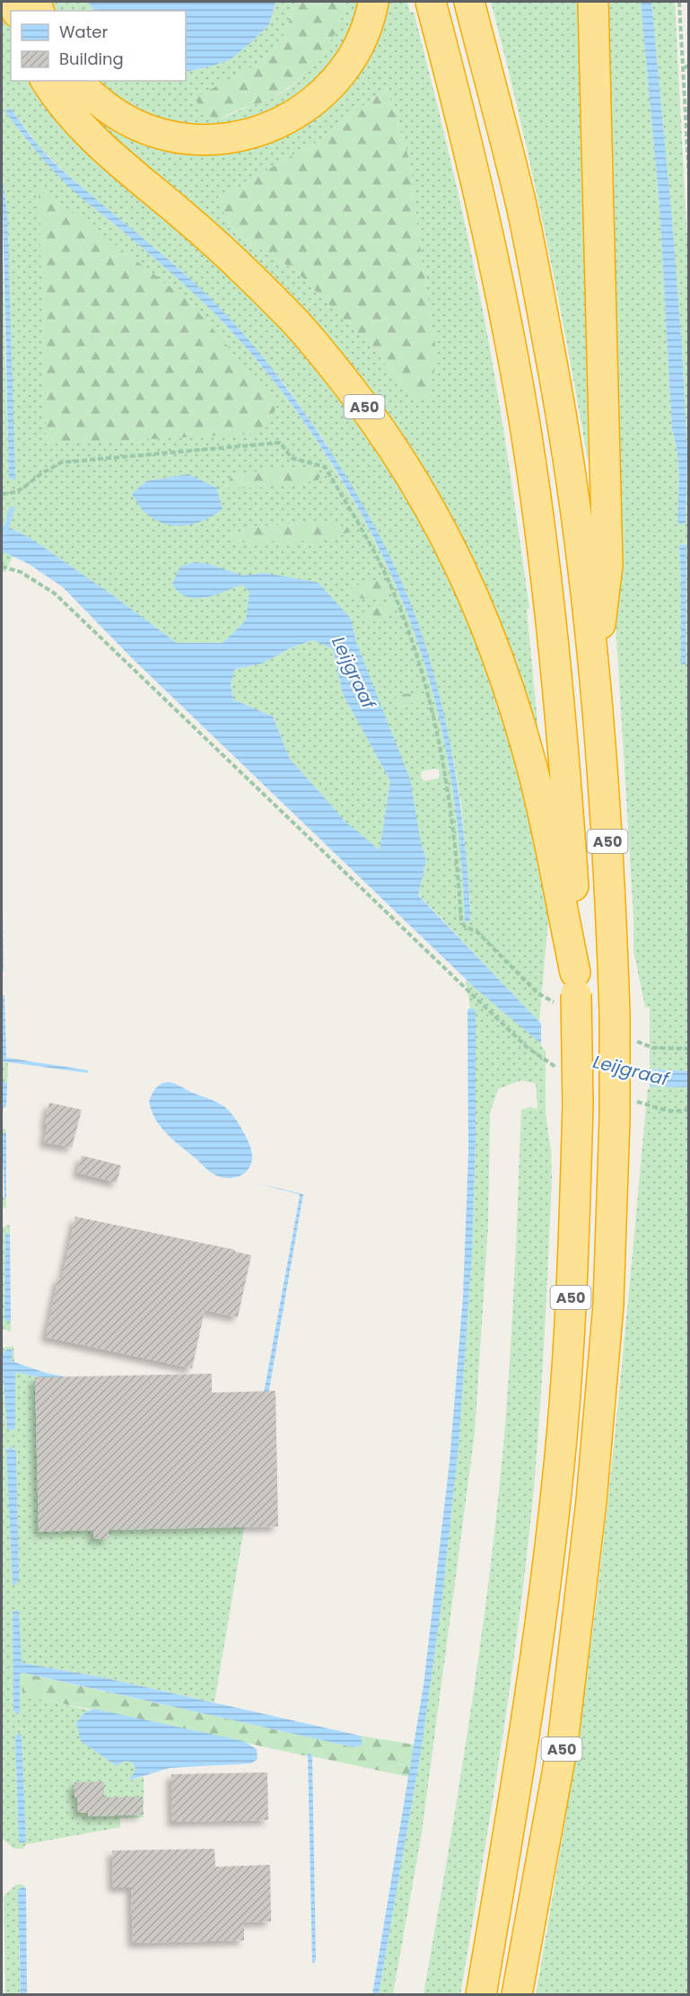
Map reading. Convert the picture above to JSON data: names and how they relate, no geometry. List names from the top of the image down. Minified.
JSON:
{"streets":{"highway":["A50"]},"water":["Leijgraaf"],"legend":["Water","Building"]}
